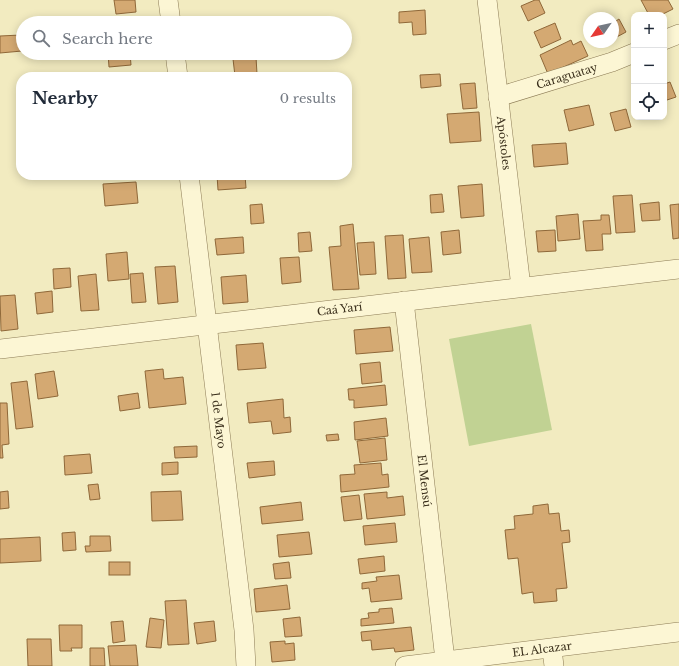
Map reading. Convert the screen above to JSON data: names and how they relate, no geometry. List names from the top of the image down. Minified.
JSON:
{"streets":{"street":["Caraguatay","Apóstoles","Caá Yarí","1 de Mayo","El Mensú","EL Alcazar"]},"crossings":[["Caraguatay","Apóstoles"],["Apóstoles","Caá Yarí"],["Caá Yarí","1 de Mayo"],["Caá Yarí","El Mensú"],["El Mensú","EL Alcazar"]],"north":"bottom left","page":{"map_buttons":["+","−"],"search":"Search here","heading":["Nearby","0 results"]}}
